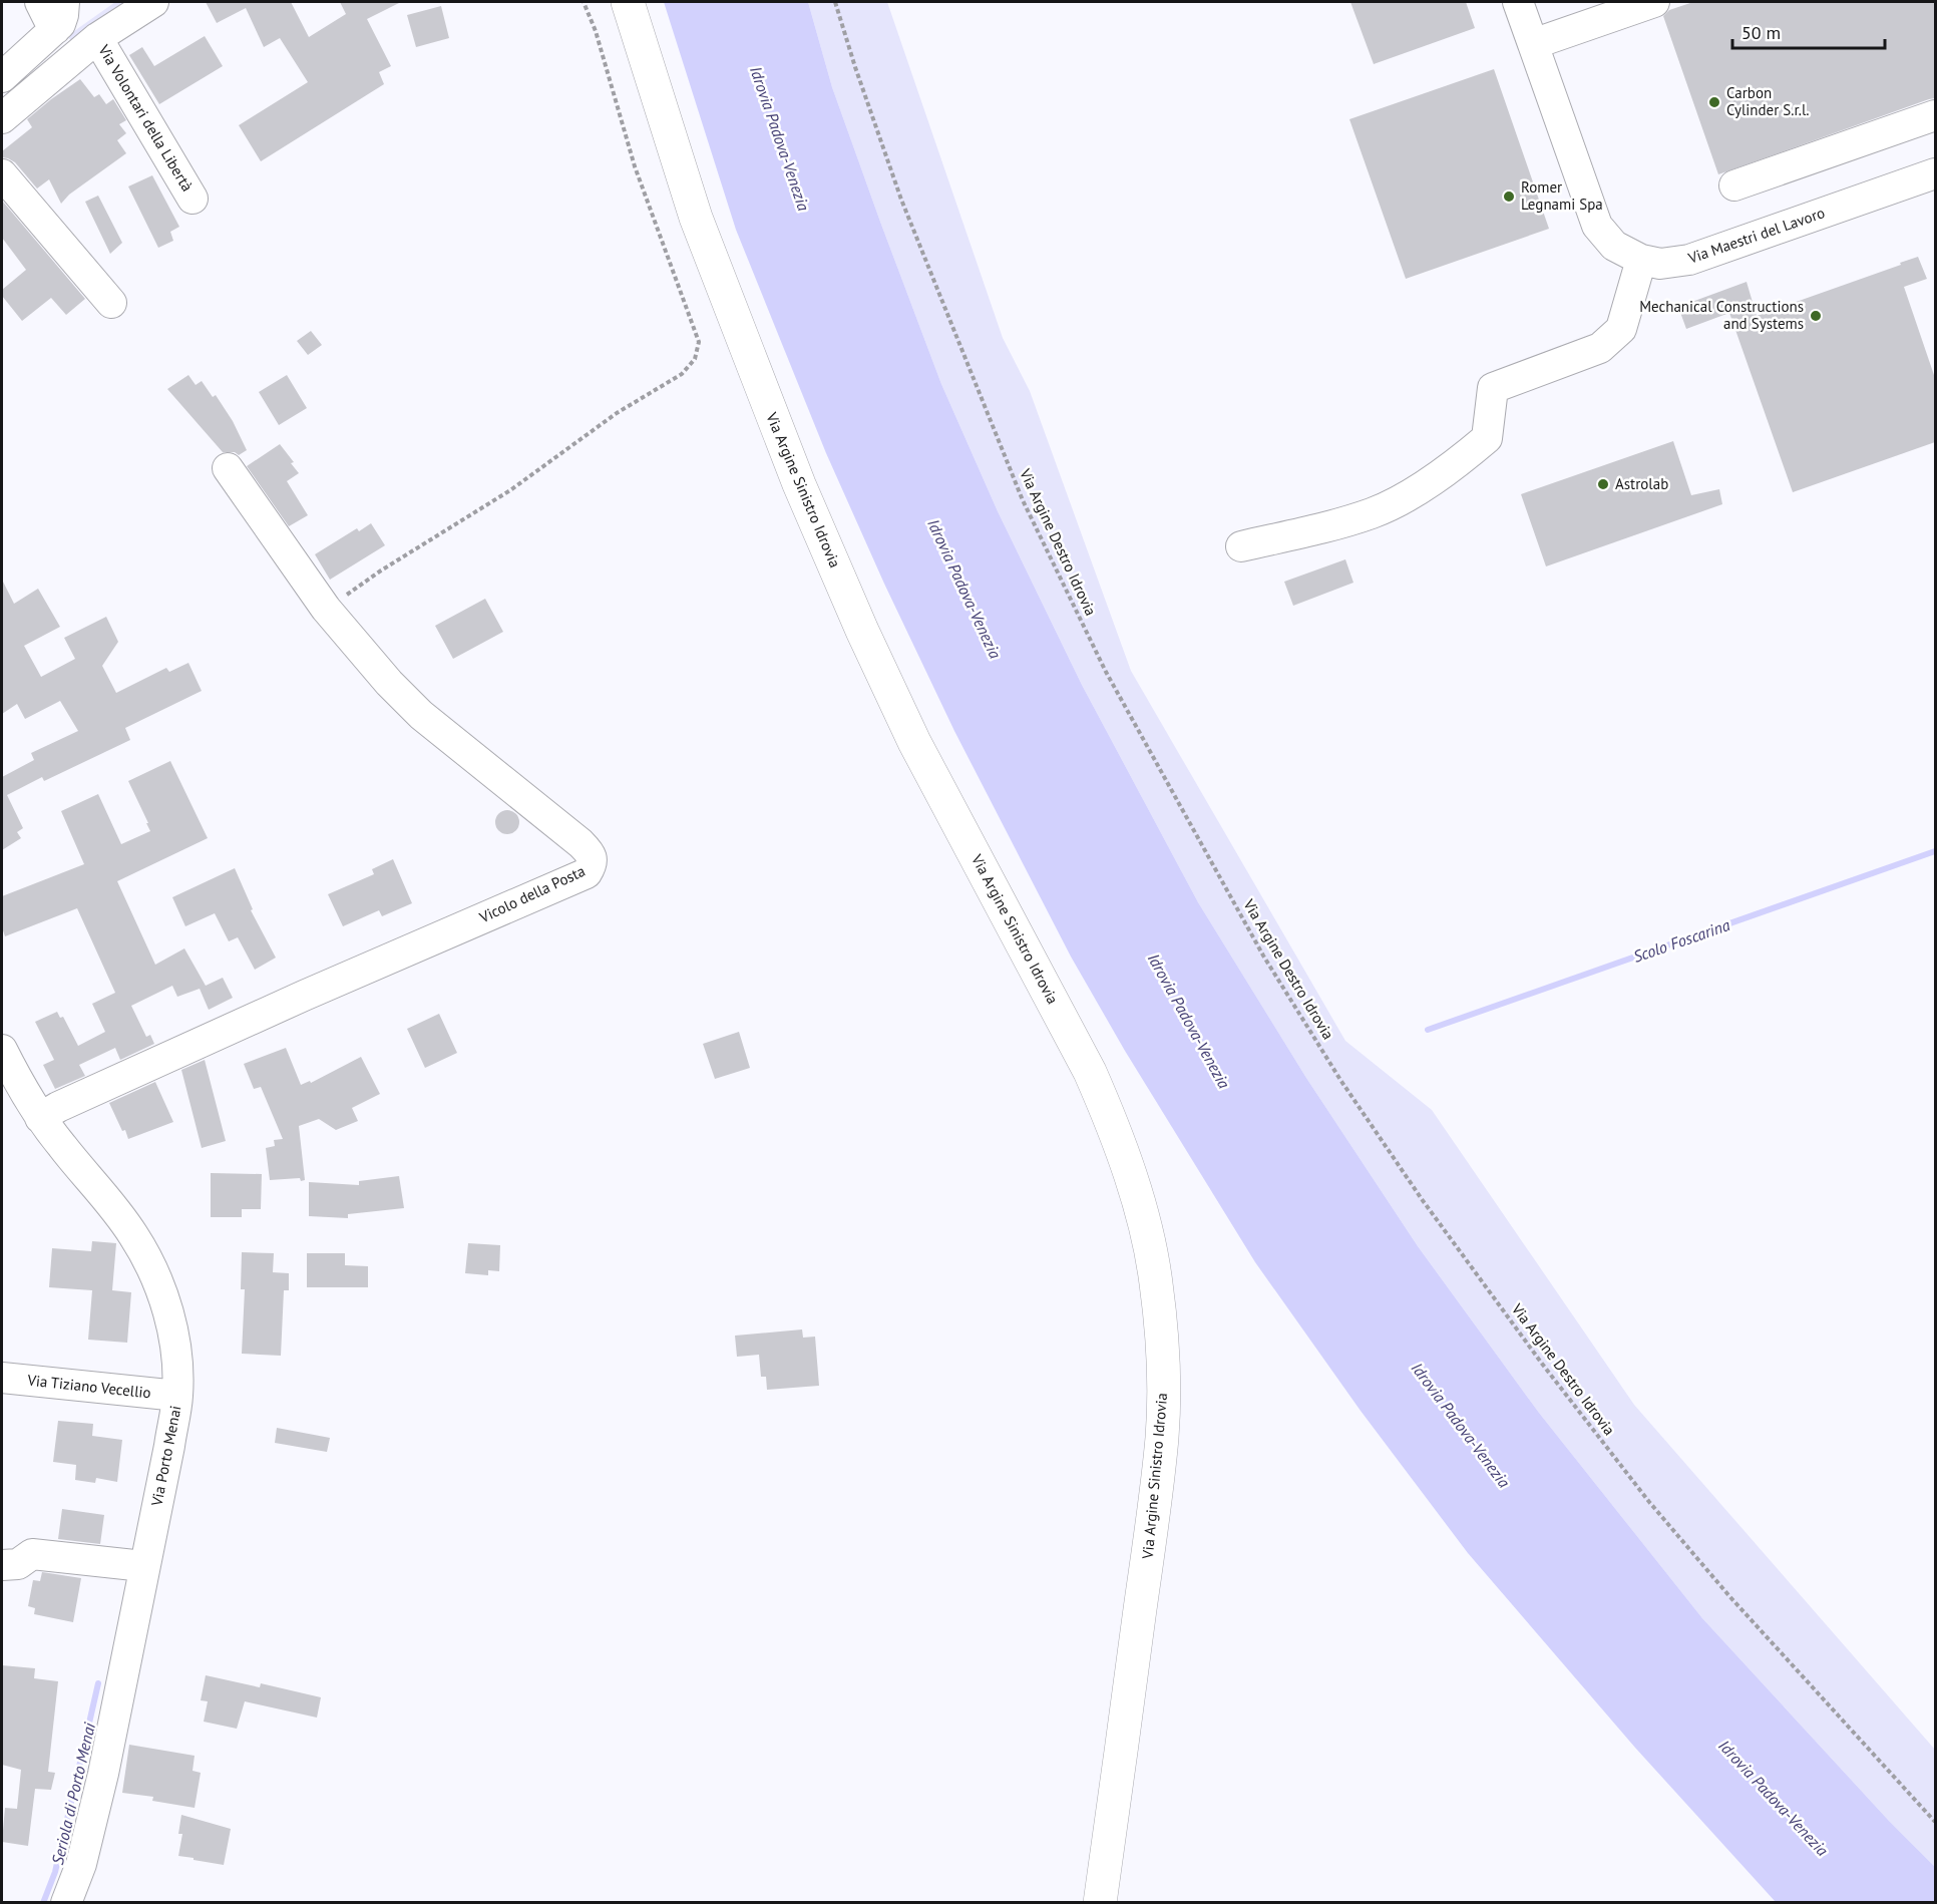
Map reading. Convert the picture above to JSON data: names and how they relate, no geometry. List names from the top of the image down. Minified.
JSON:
{"streets":{"main road":["Via Argine Sinistro Idrovia"],"street":["Via Volontari della Libertà","Via Maestri del Lavoro","Vicolo della Posta","Via Tiziano Vecellio","Via Porto Menai"],"path":["Via Argine Destro Idrovia"]},"crossings":[["Vicolo della Posta","Via Porto Menai"],["Via Tiziano Vecellio","Via Porto Menai"]],"water":["Idrovia Padova-Venezia","Scolo Foscarina","Seriola di Porto Menai"],"places":["Carbon Cylinder S.r.l.","Romer Legnami Spa","Mechanical Constructions and Systems","Astrolab"],"scale_bar":"50 m"}
